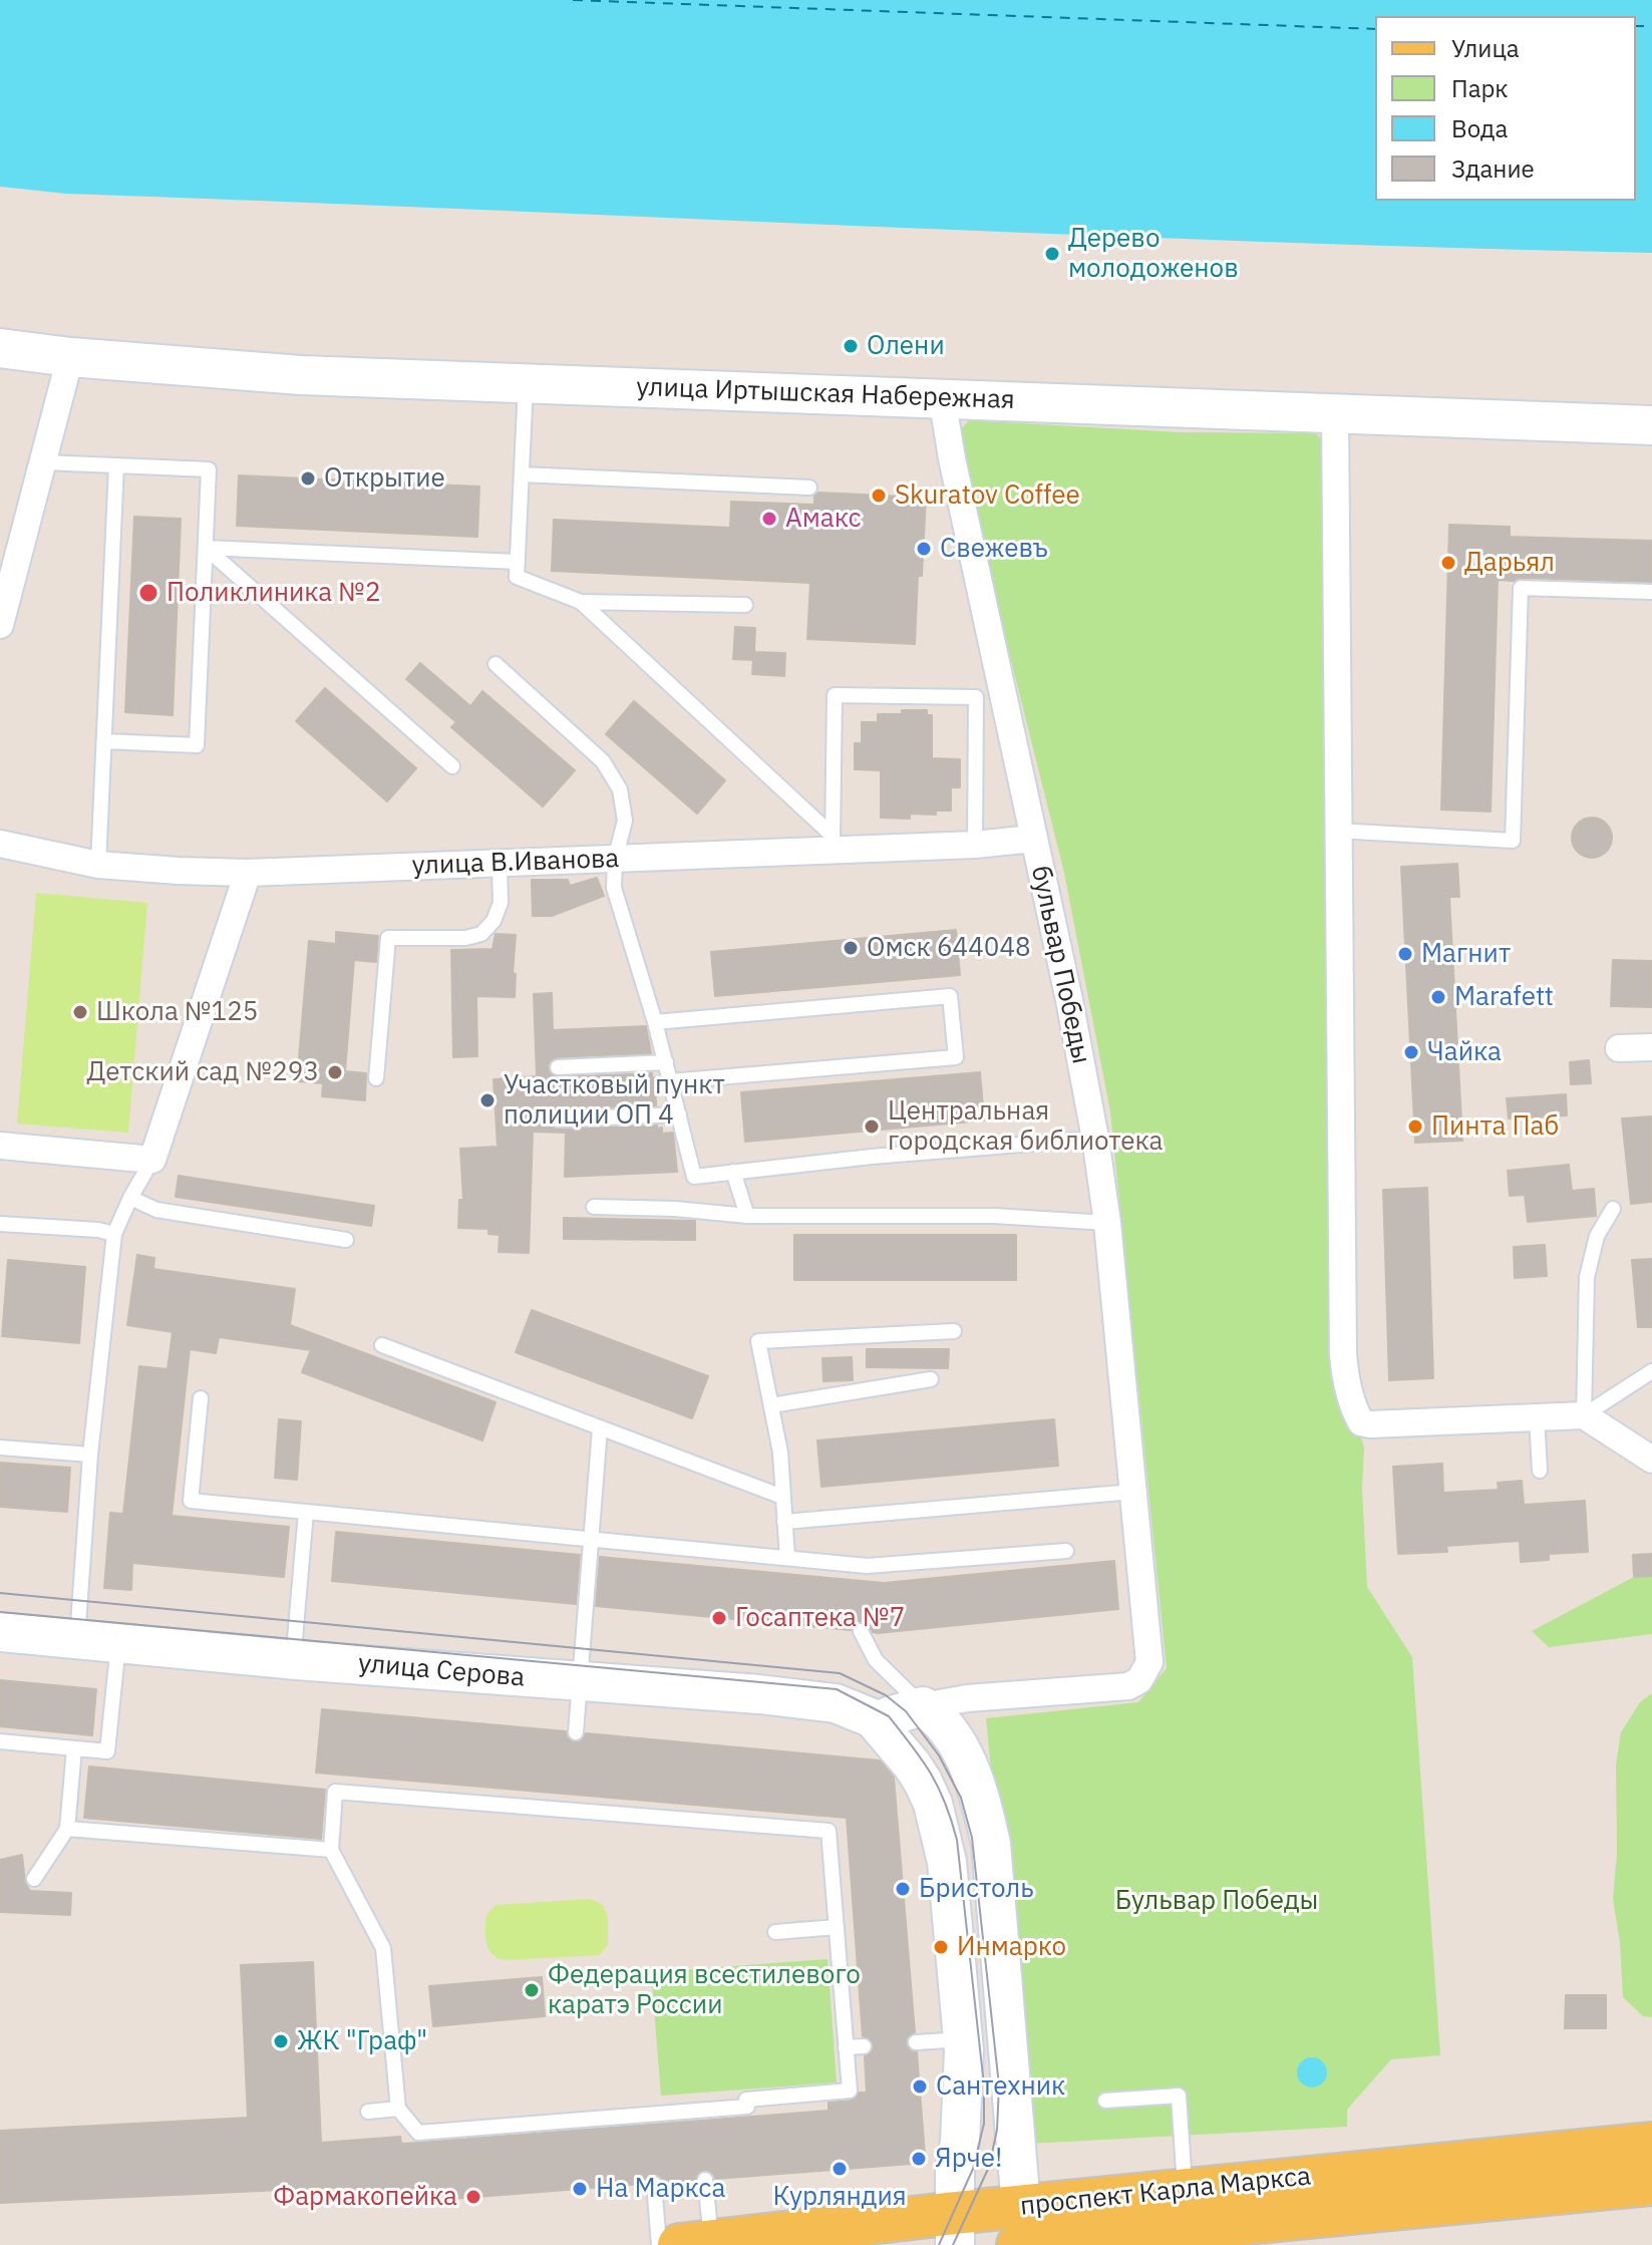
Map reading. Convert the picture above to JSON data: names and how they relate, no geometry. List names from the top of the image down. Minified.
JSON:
{"streets":{"main road":["проспект Карла Маркса"],"street":["улица Иртышская Набережная","улица В.Иванова","бульвар Победы","улица Серова"]},"crossings":[["улица Иртышская Набережная","бульвар Победы"],["улица В.Иванова","бульвар Победы"]],"parks":["Бульвар Победы"],"places":["Дерево молодоженов","Олени","Открытие","Skuratov Coffee","Амакс","Свежевъ","Дарьял","Поликлиника №2","Омск 644048","Магнит","Marafett","Школа №125","Чайка","Детский сад №293","Участковый пункт полиции ОП 4","Центральная городская библиотека","Пинта Паб","Госаптека №7","Бристоль","Инмарко","Федерация всестилевого каратэ России","ЖК \"Граф\"","Сантехник","Ярче!","Курляндия","На Маркса","Фармакопейка"],"legend":["Улица","Парк","Вода","Здание"]}
